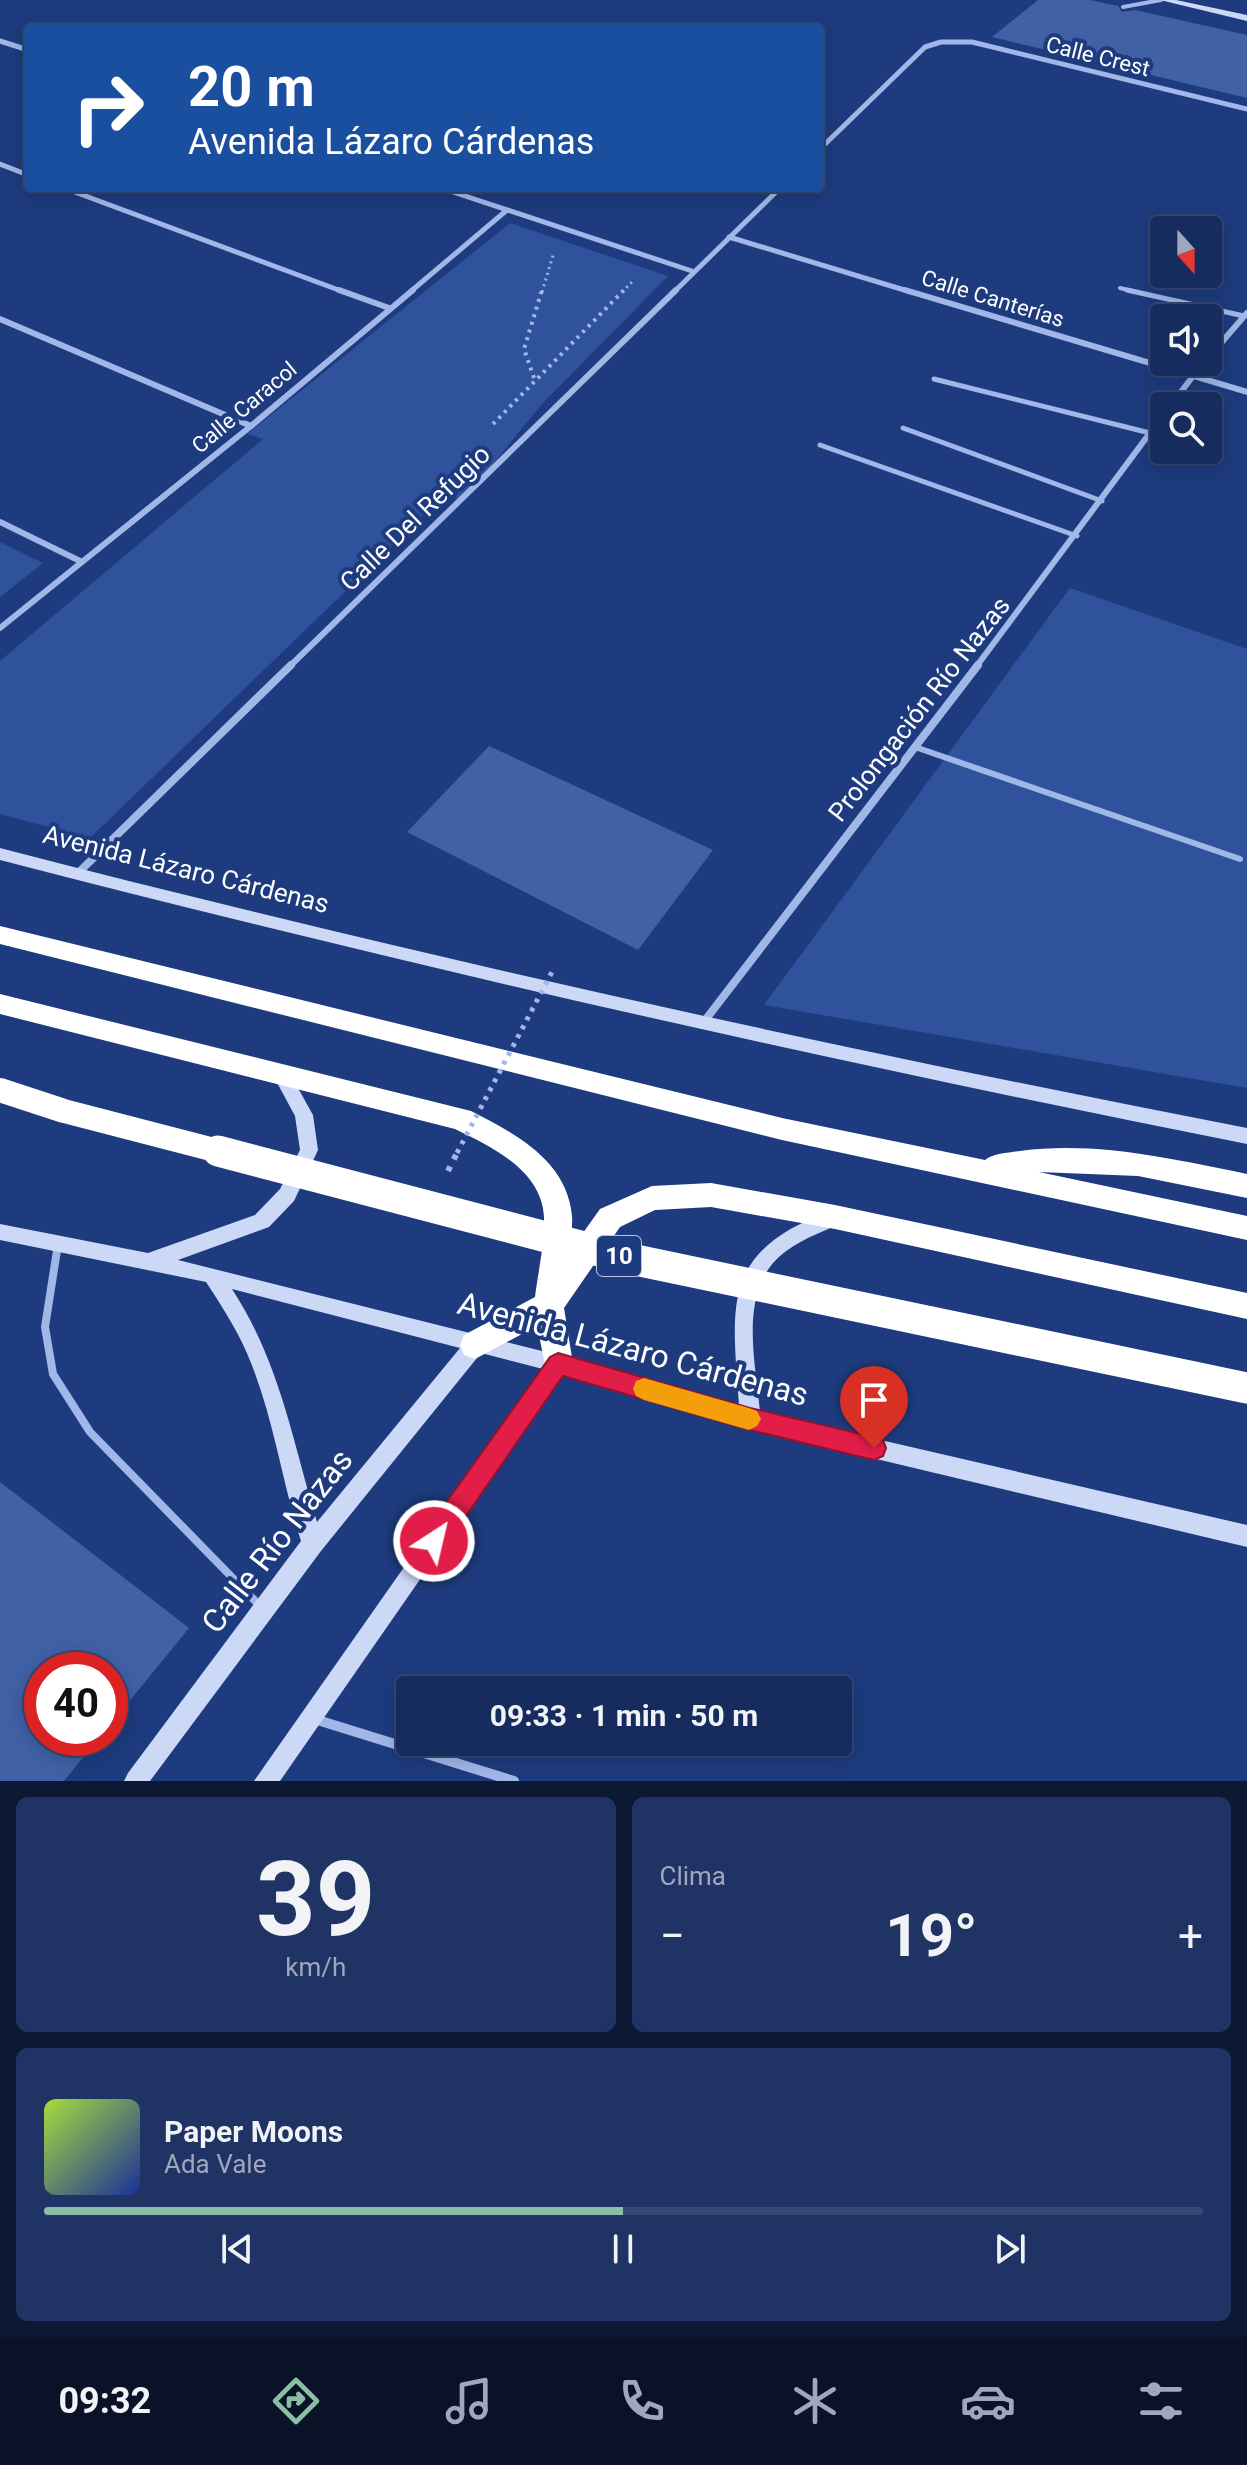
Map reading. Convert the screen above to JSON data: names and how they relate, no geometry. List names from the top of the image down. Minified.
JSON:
{"streets":{"highway":["10"],"street":["Calle Crest","Calle Canterías","Calle Caracol","Calle Del Refugio","Prolongación Río Nazas","Avenida Lázaro Cárdenas","Calle Río Nazas"]},"crossings":[["Calle Canterías","Calle Del Refugio"],["Calle Del Refugio","Avenida Lázaro Cárdenas"],["Prolongación Río Nazas","Avenida Lázaro Cárdenas"],["Avenida Lázaro Cárdenas","Calle Río Nazas"]],"north":"bottom","page":{"turn":["20 m","Avenida Lázaro Cárdenas"],"limit":"40","trip":"09:33 · 1 min · 50 m","tile":[["39","km/h"],"Clima"],"heat":["−","19°","+"],"song":["Paper Moons","Ada Vale"],"tabs":"09:32"}}
